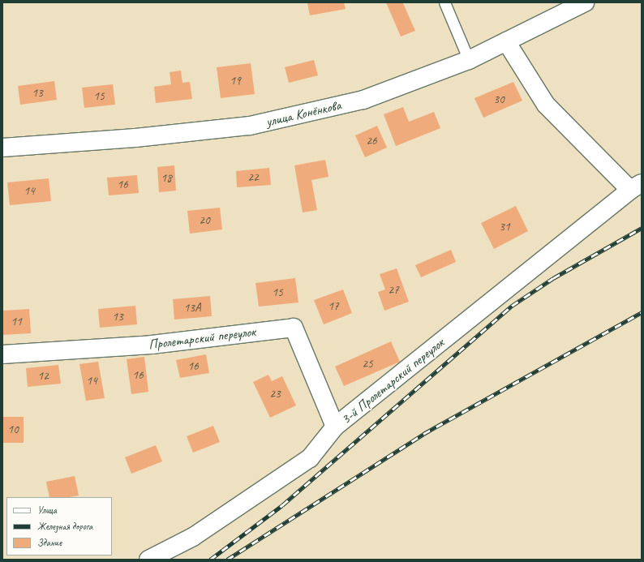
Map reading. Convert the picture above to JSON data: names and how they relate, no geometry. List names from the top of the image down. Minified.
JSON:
{"streets":{"street":["улица Конёнкова","Пролетарский переулок","3-й Пролетарский переулок"]},"crossings":[["Пролетарский переулок","3-й Пролетарский переулок"]],"house_numbers":["19","13","15","30","26","22","18","16","14","20","31","27","15","17","13А","13","11","25","16","16","12","14","23","10"],"legend":["Улица","Железная дорога","Здание"]}
